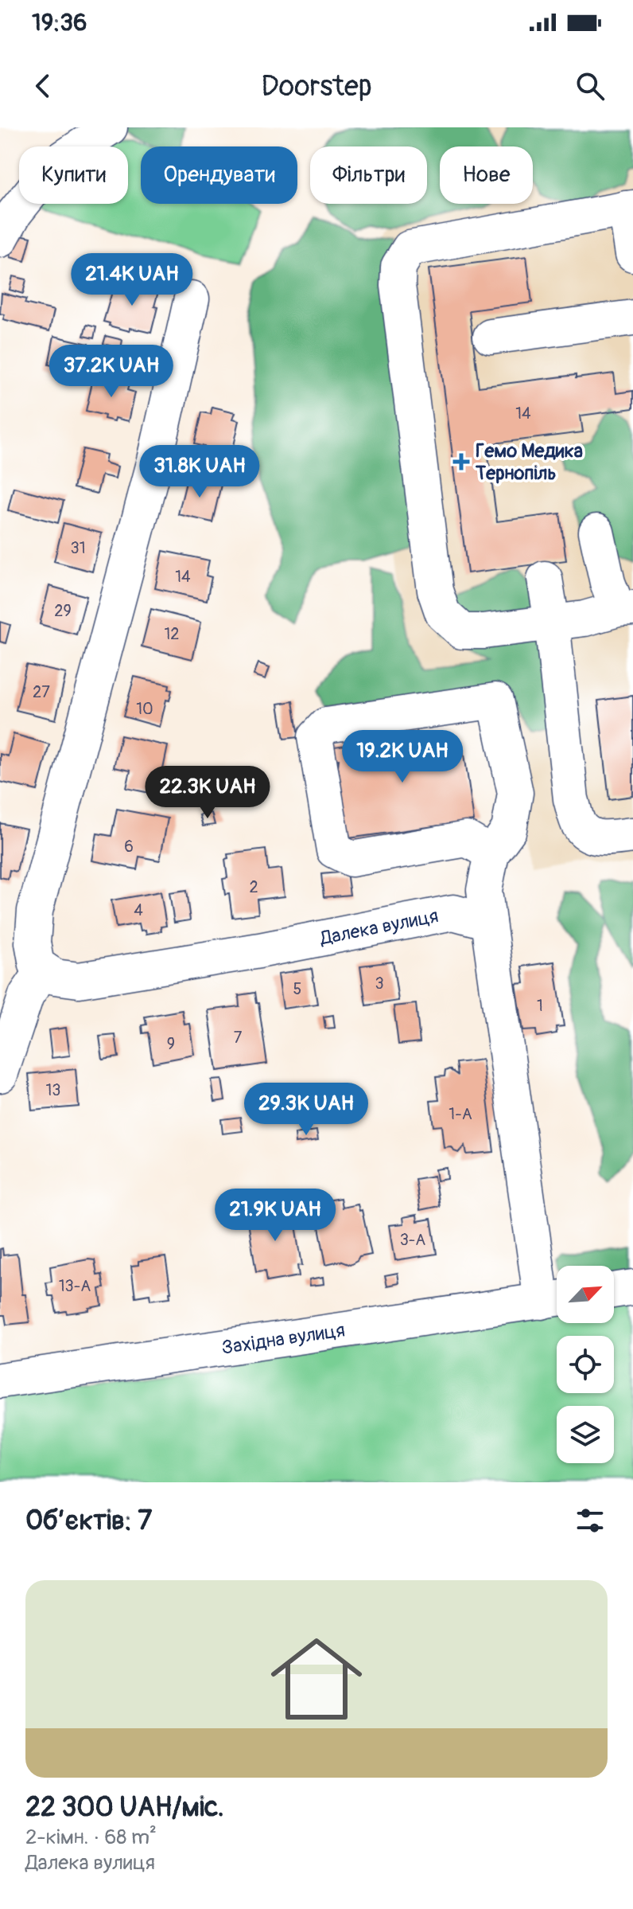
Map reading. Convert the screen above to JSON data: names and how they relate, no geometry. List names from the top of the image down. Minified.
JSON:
{"streets":{"street":["Далека вулиця","Західна вулиця"]},"places":{"health":["Гемо Медика Тернопіль"]},"house_numbers":["14","31","14","29","12","27","10","6","2","4","3","5","1","7","9","13","1-А","3-А","13-А"],"north":"top right","page":{"status":"19:36","header":"Doorstep","chip":["Купити","Орендувати","Фільтри","Нове"],"price":["21.4K UAH","37.2K UAH","31.8K UAH","19.2K UAH","22.3K UAH","29.3K UAH","21.9K UAH"],"heading":"Об’єктів: 7","list":[{"name":"22 300 UAH/міс.","note":"2-кімн. · 68 m² · Далека вулиця"}]}}
